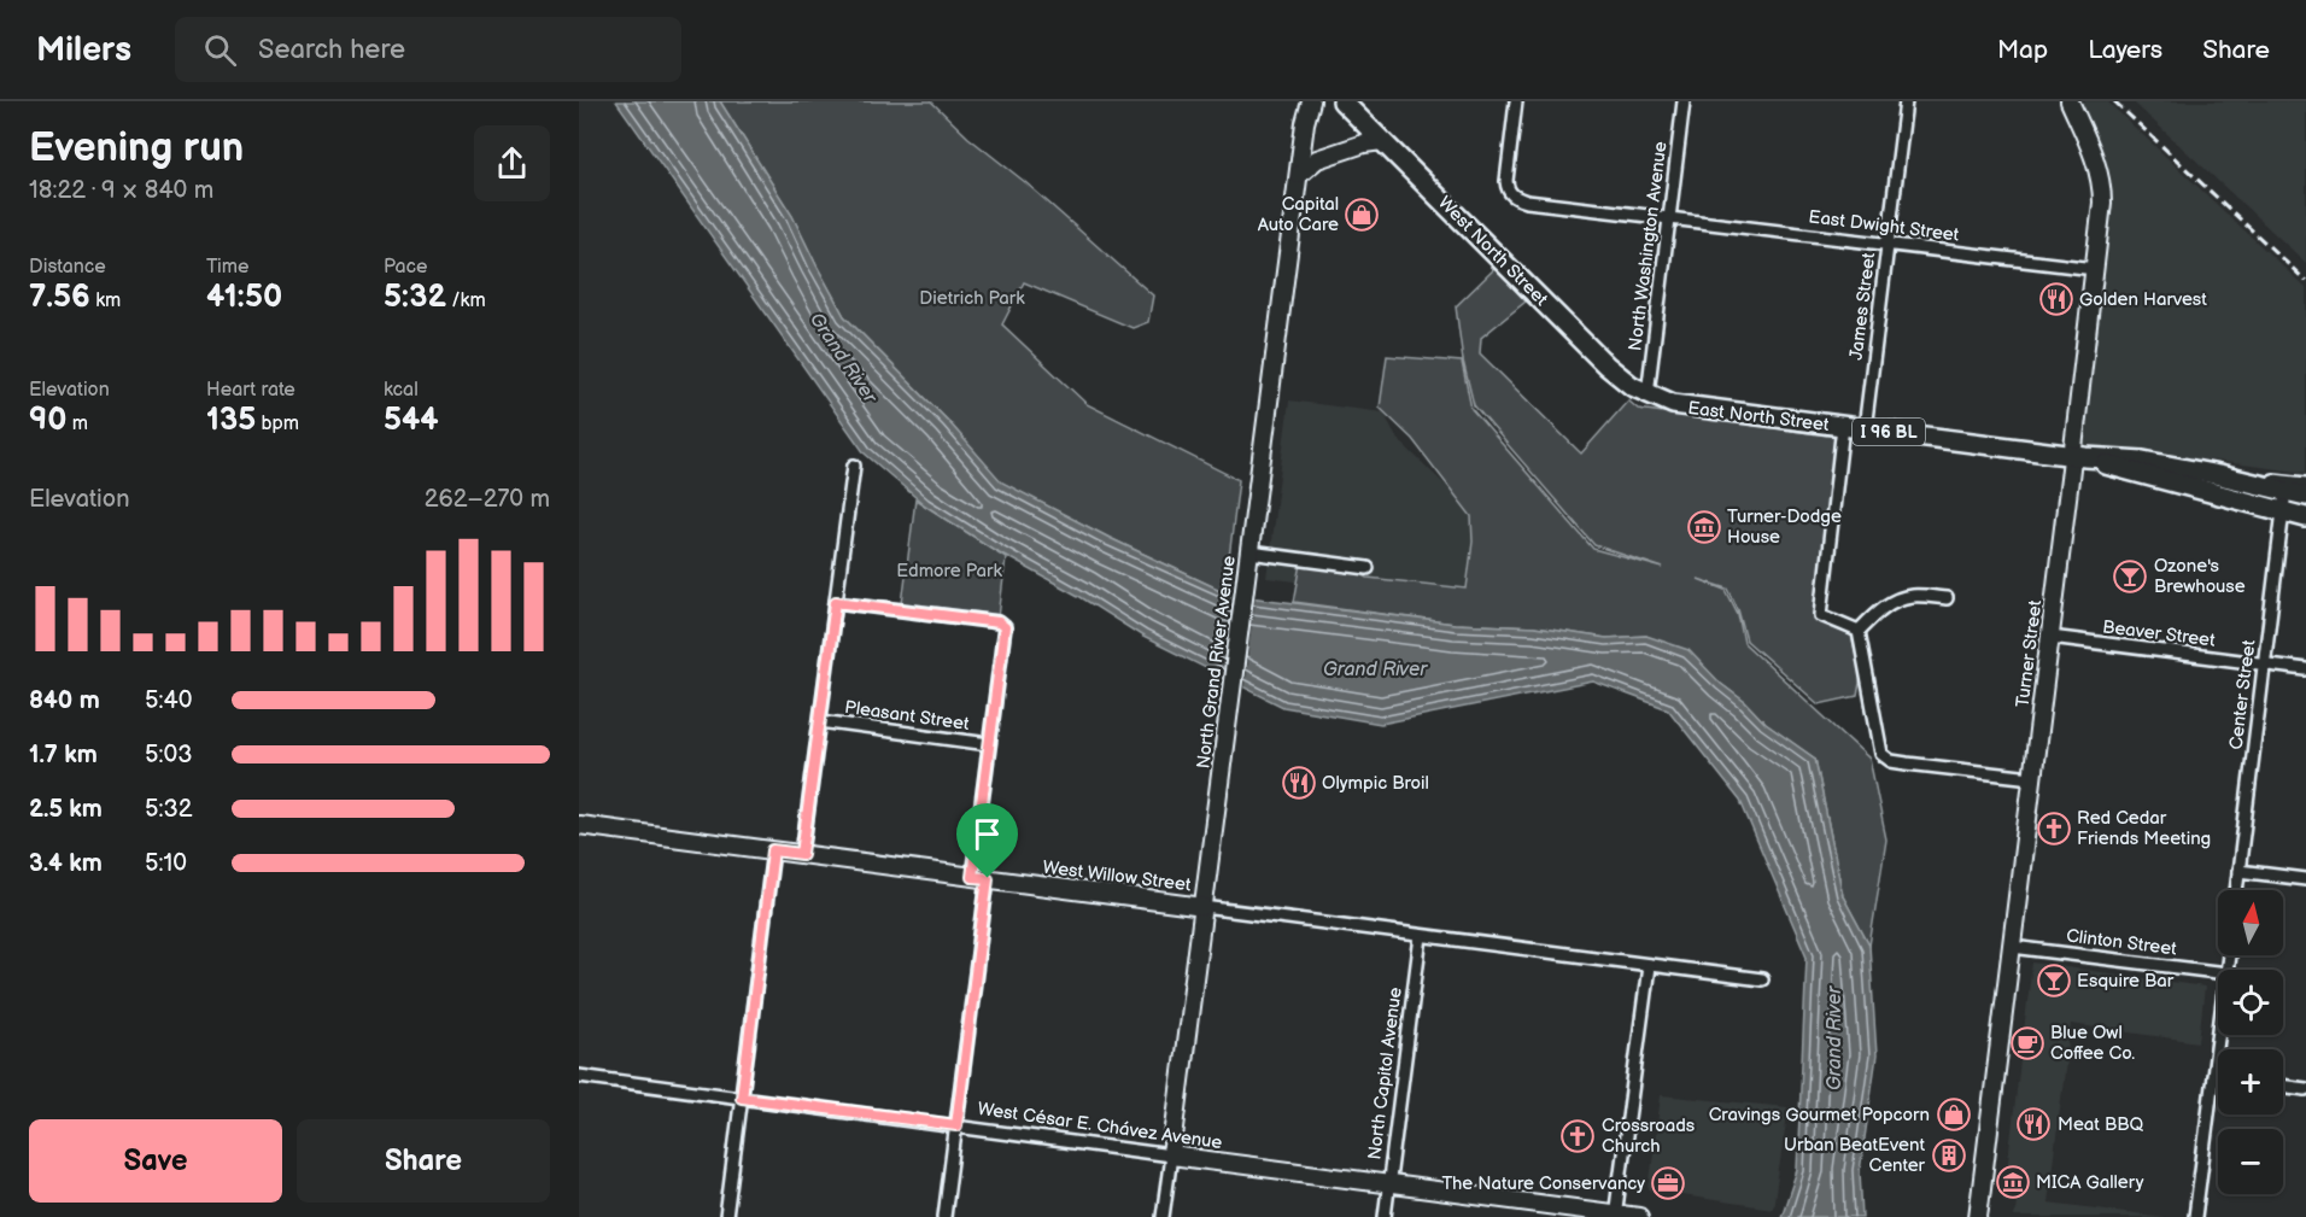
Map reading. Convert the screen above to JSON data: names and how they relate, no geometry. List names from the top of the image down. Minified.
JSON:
{"streets":{"main road":["West North Street","East North Street","I 96 BL"],"street":["East Dwight Street","North Washington Avenue","James Street","Beaver Street","Turner Street","North Grand River Avenue","Center Street","Pleasant Street","West Willow Street","Clinton Street","North Capitol Avenue","West César E. Chávez Avenue"]},"crossings":[["East Dwight Street","North Washington Avenue"],["East Dwight Street","James Street"],["East Dwight Street","Turner Street"],["North Washington Avenue","West North Street"],["North Washington Avenue","East North Street"],["West North Street","East North Street"],["James Street","East North Street"],["East North Street","I 96 BL"],["East North Street","Turner Street"],["East North Street","Center Street"],["I 96 BL","Center Street"],["Beaver Street","Turner Street"],["Beaver Street","Center Street"],["Turner Street","Clinton Street"],["North Grand River Avenue","West Willow Street"],["North Grand River Avenue","West César E. Chávez Avenue"],["West Willow Street","North Capitol Avenue"],["North Capitol Avenue","West César E. Chávez Avenue"]],"water":["Grand River"],"parks":["Dietrich Park","Edmore Park"],"places":{"shop":["Capital Auto Care","Cravings Gourmet Popcorn"],"restaurant":["Golden Harvest","Olympic Broil","Meat BBQ"],"museum":["Turner-Dodge House","MICA Gallery"],"bar":["Ozone's Brewhouse","Esquire Bar"],"church":["Red Cedar Friends Meeting","Crossroads Church"],"cafe":["Blue Owl Coffee Co."],"building":["Urban BeatEvent Center"],"office":["The Nature Conservancy"]},"north":"top","page":{"header":"Milers","search":"Search here","nav":["Map","Layers","Share"],"heading":["Evening run","18:22 · 9 × 840 m"],"stats":[["Distance","7.56 km"],["Time","41:50"],["Pace","5:32 /km"],["Elevation","90 m"],["Heart rate","135 bpm"],["kcal","544"]],"chart":["Elevation","262–270 m"],"list":[{"name":"840 m","note":"5:40"},{"name":"1.7 km","note":"5:03"},{"name":"2.5 km","note":"5:32"},{"name":"3.4 km","note":"5:10"}],"map_buttons":["+","−"],"buttons":["Save","Share"]}}
